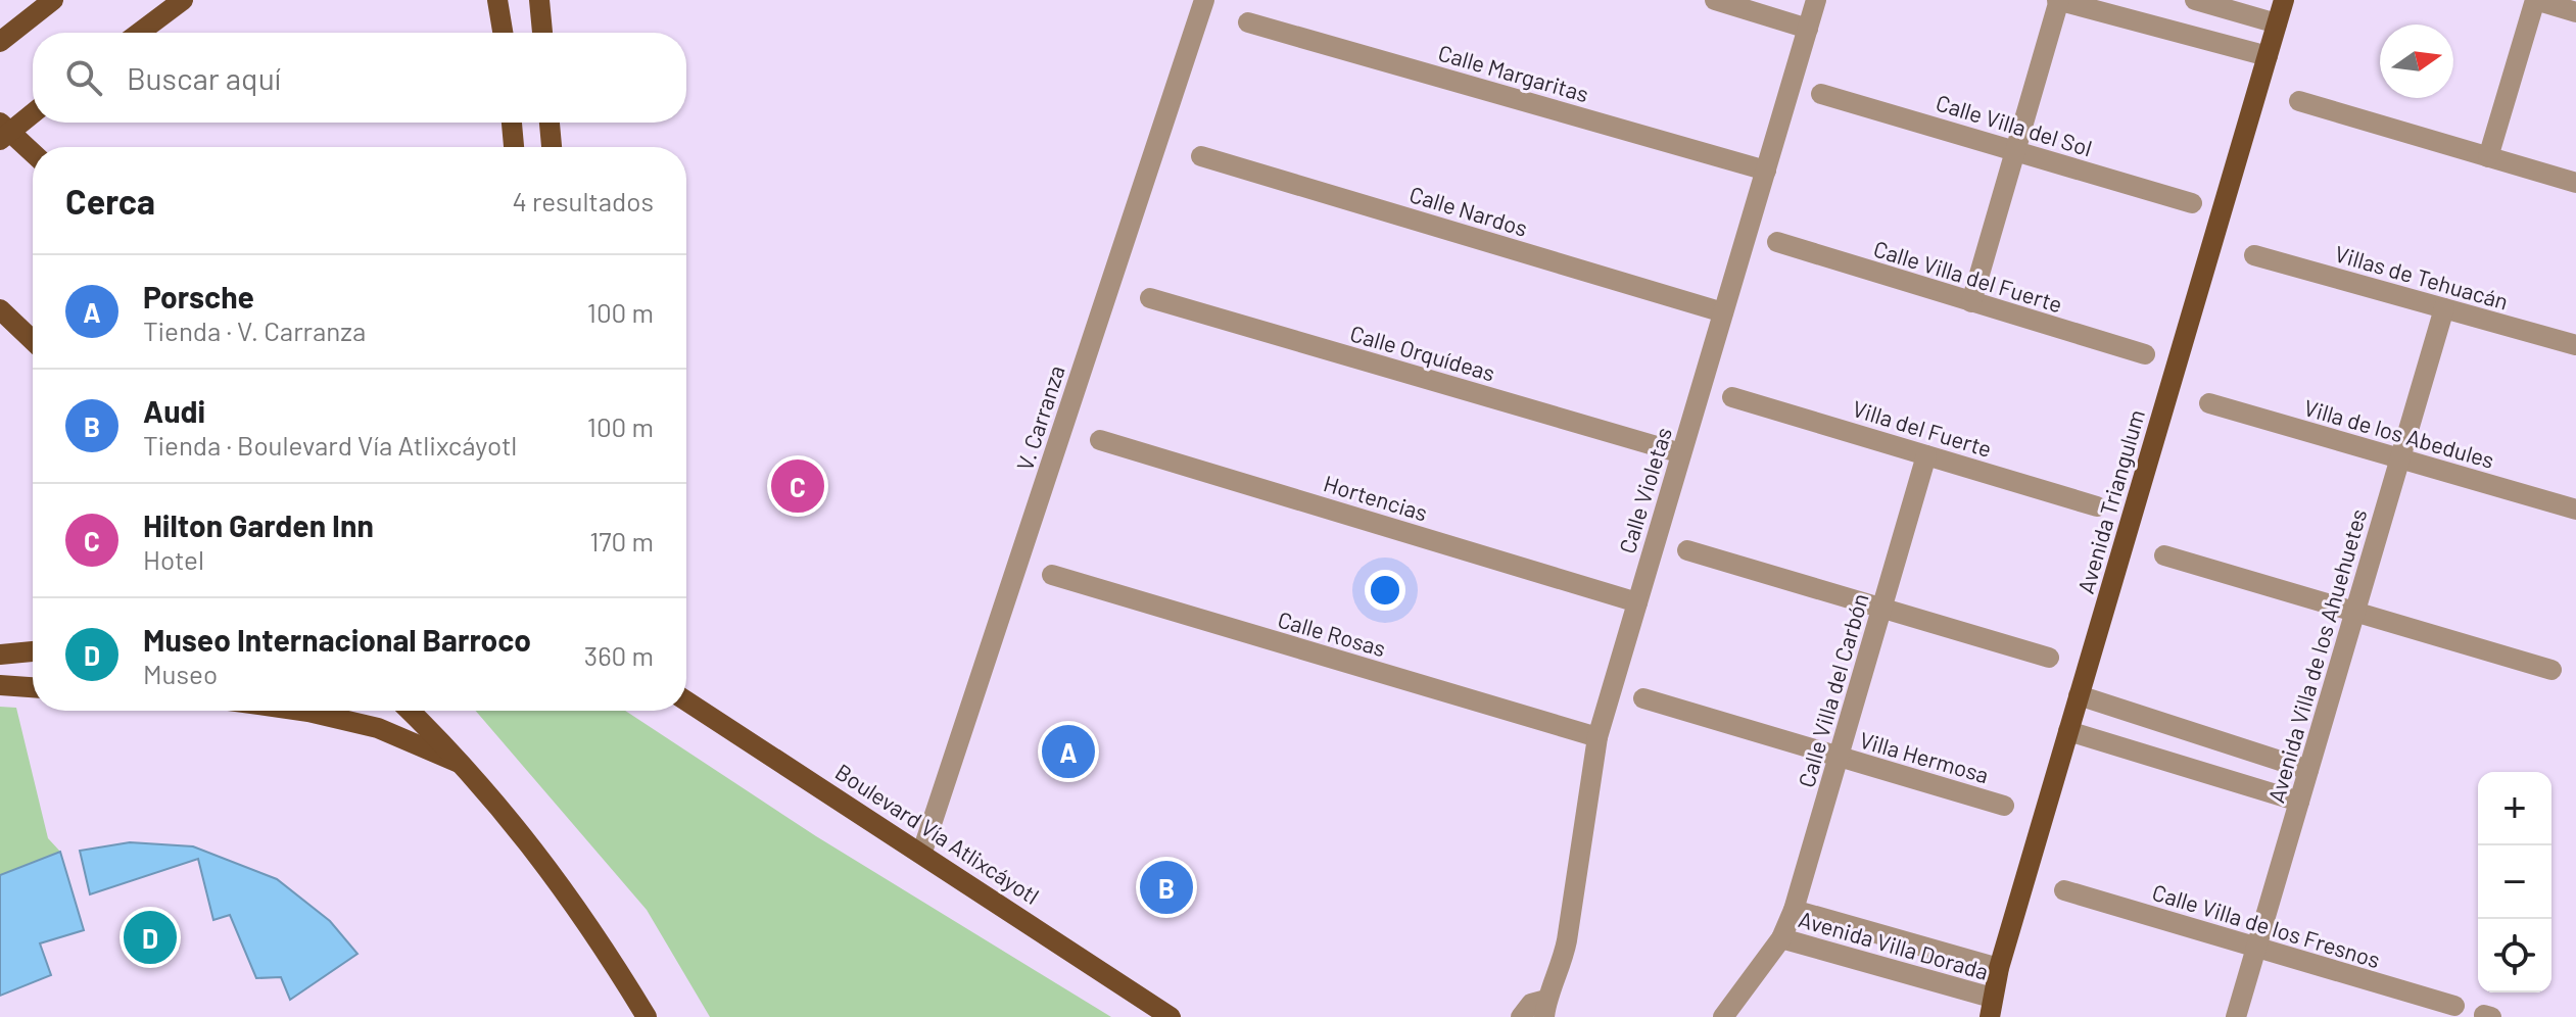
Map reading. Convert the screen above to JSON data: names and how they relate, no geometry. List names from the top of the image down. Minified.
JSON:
{"streets":{"main road":["Avenida Triangulum","Boulevard Vía Atlixcáyotl"],"street":["Calle Margaritas","Calle Villa del Sol","Calle Nardos","Calle Villa del Fuerte","Villas de Tehuacán","Calle Orquídeas","V. Carranza","Villa del Fuerte","Villa de los Abedules","Calle Violetas","Hortencias","Calle Rosas","Avenida Villa de los Ahuehuetes","Calle Villa del Carbón","Villa Hermosa","Calle Villa de los Fresnos","Avenida Villa Dorada"]},"crossings":[["Calle Margaritas","Calle Violetas"],["Calle Nardos","Calle Violetas"],["Villas de Tehuacán","Avenida Villa de los Ahuehuetes"],["Calle Orquídeas","Calle Violetas"],["V. Carranza","Boulevard Vía Atlixcáyotl"],["Villa del Fuerte","Calle Villa del Carbón"],["Villa de los Abedules","Avenida Villa de los Ahuehuetes"],["Calle Violetas","Hortencias"],["Calle Violetas","Calle Rosas"],["Avenida Triangulum","Avenida Villa Dorada"],["Avenida Villa de los Ahuehuetes","Calle Villa de los Fresnos"],["Calle Villa del Carbón","Villa Hermosa"],["Calle Villa del Carbón","Avenida Villa Dorada"]],"north":"right","page":{"search":"Buscar aquí","heading":["Cerca","4 resultados"],"list":[{"mark":"A","name":"Porsche","note":"Tienda · V. Carranza","value":"100 m"},{"mark":"B","name":"Audi","note":"Tienda · Boulevard Vía Atlixcáyotl","value":"100 m"},{"mark":"C","name":"Hilton Garden Inn","note":"Hotel","value":"170 m"},{"mark":"D","name":"Museo Internacional Barroco","note":"Museo","value":"360 m"}],"pins":["C","A","B","D"],"map_buttons":["+","−"]}}
